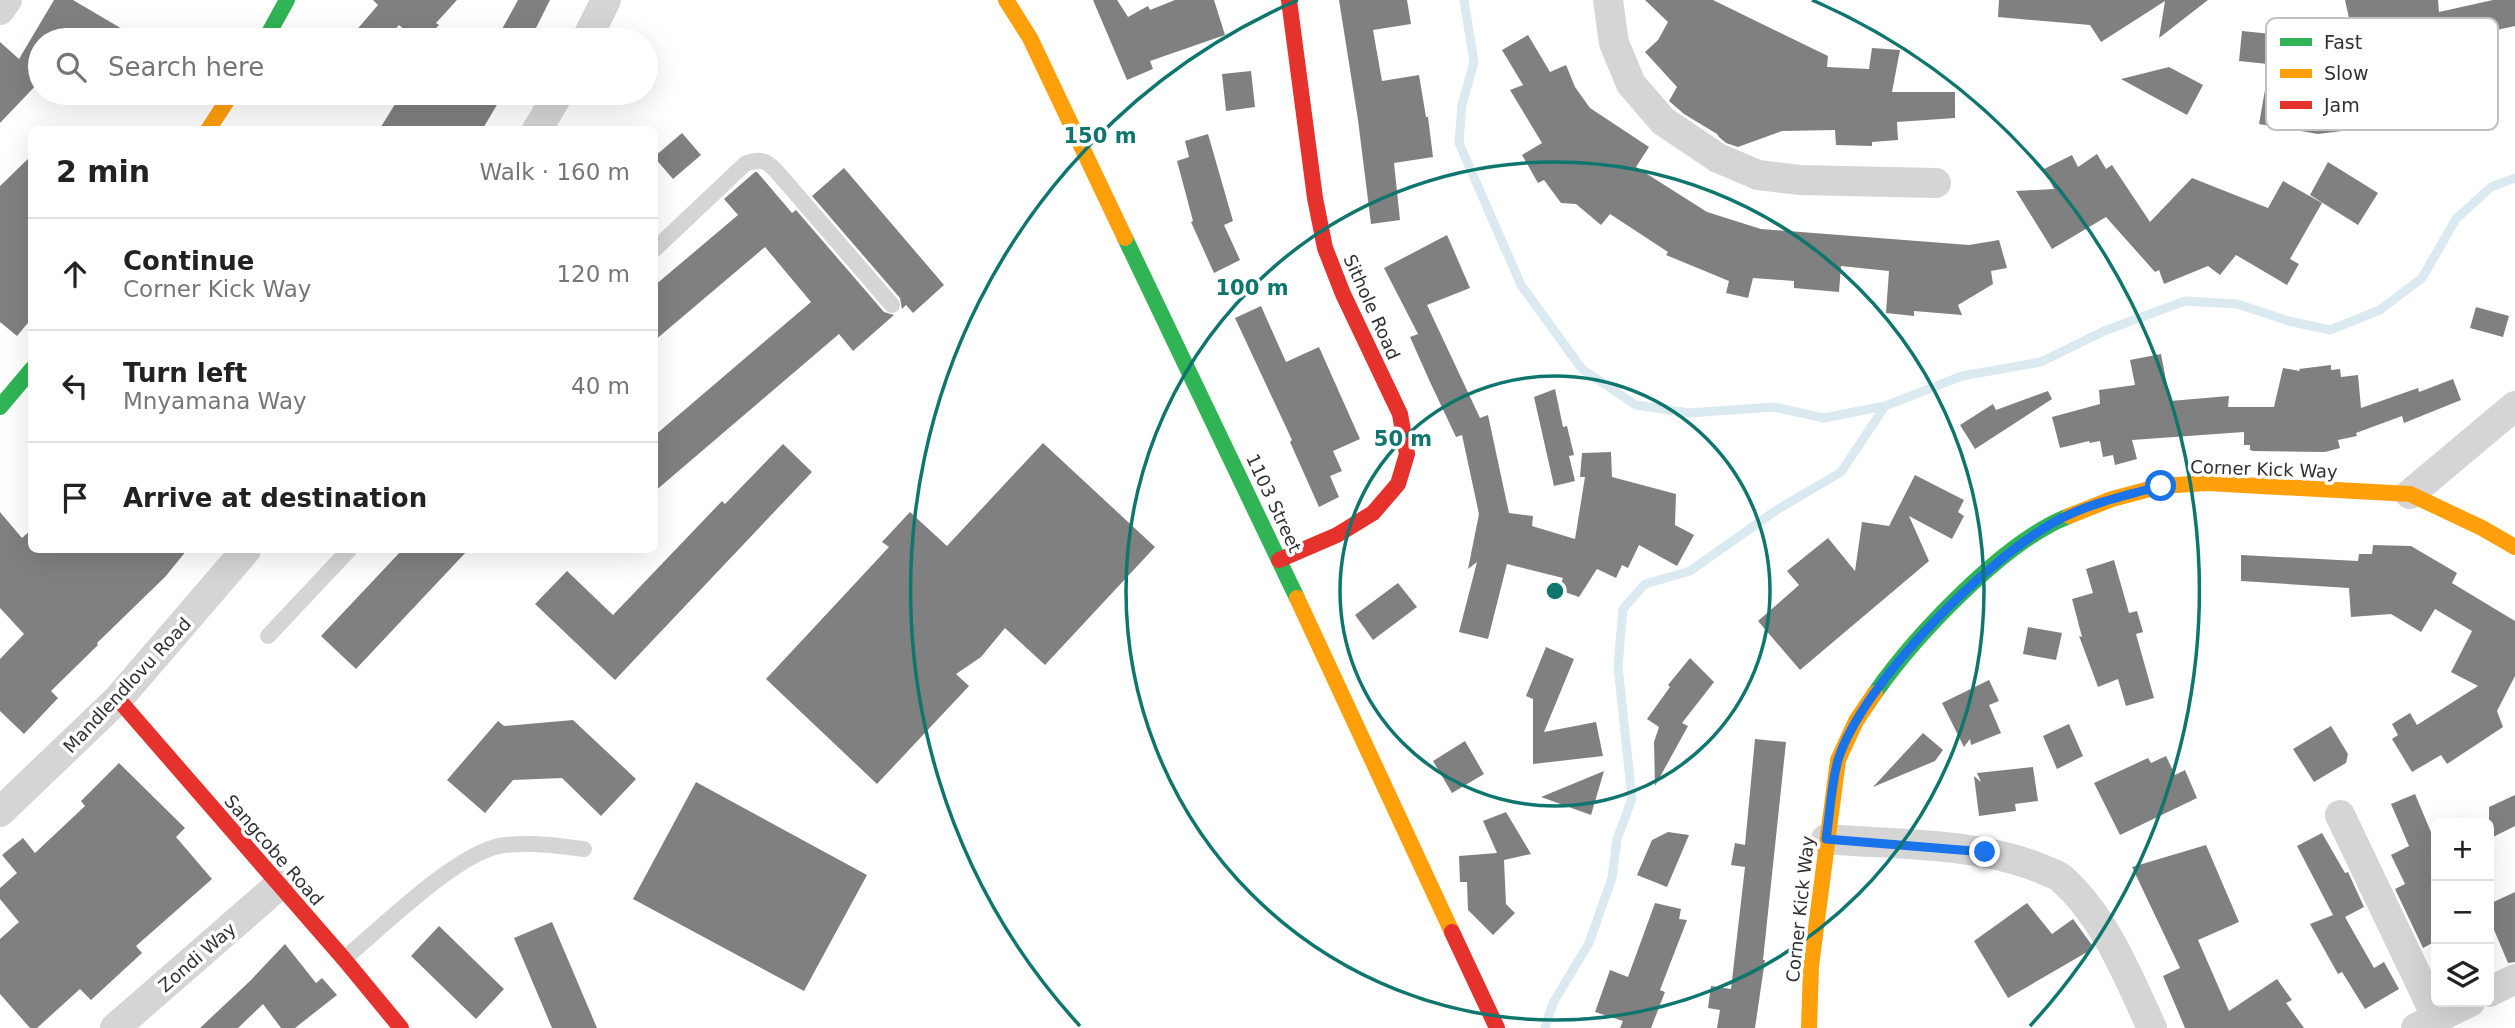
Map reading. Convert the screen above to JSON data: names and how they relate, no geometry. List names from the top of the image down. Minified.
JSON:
{"streets":{"street":["Sithole Road","Corner Kick Way","1103 Street","Mandlendlovu Road","Sangcobe Road","Zondi Way"]},"crossings":[["Sithole Road","1103 Street"],["Mandlendlovu Road","Sangcobe Road"],["Sangcobe Road","Zondi Way"]],"legend":["Fast","Slow","Jam"],"page":{"search":"Search here","heading":["2 min","Walk · 160 m"],"list":[["Continue","Corner Kick Way","120 m"],["Turn left","Mnyamana Way","40 m"],"Arrive at destination"],"map_buttons":["+","−"]},"rings":["150 m","100 m","50 m"]}
